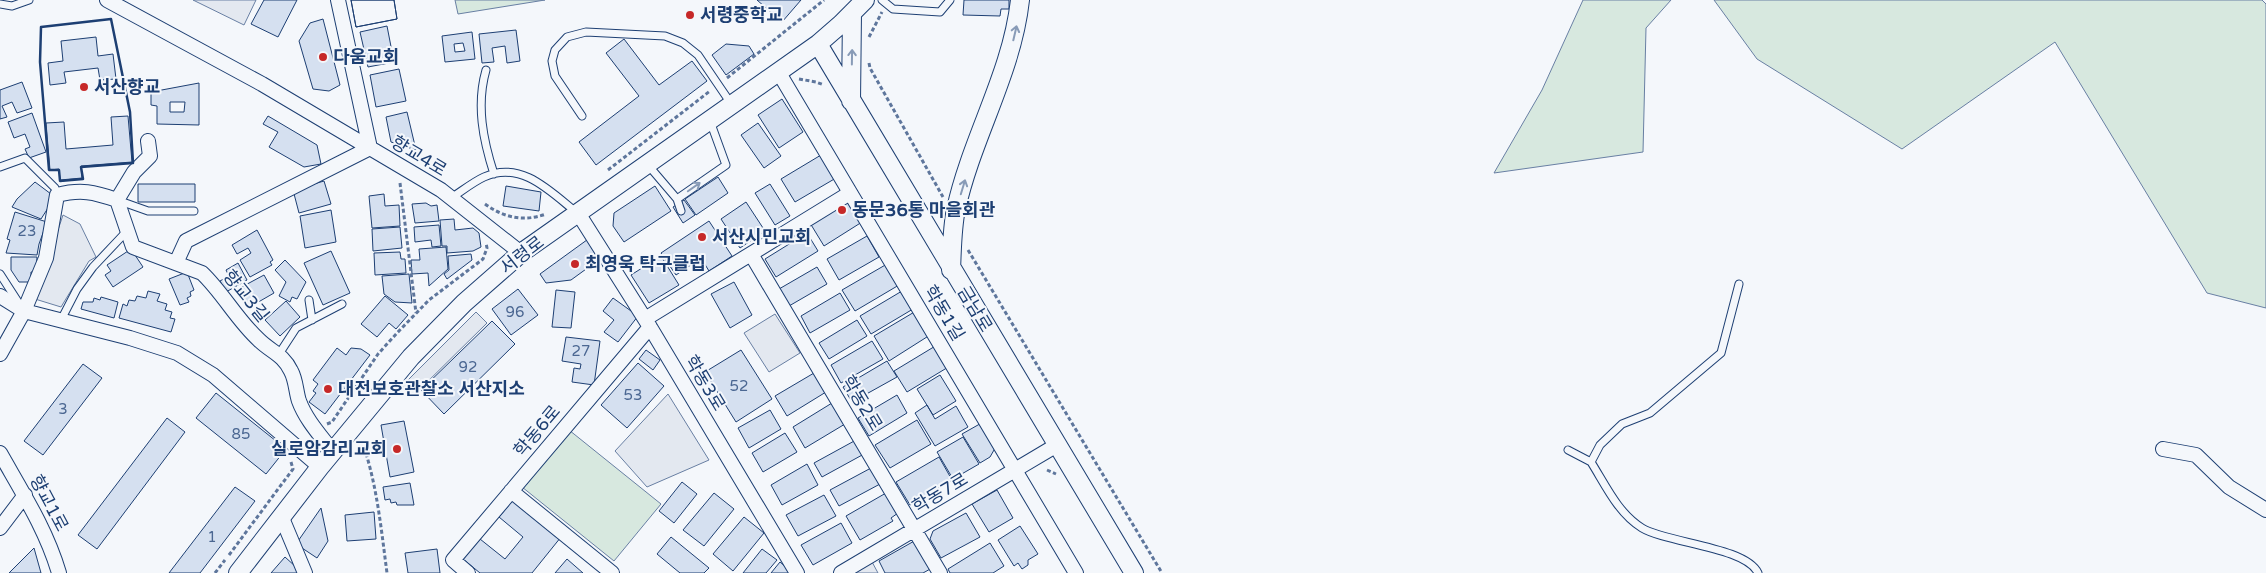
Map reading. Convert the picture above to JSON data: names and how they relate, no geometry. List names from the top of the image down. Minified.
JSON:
{"streets":{"street":["향교4로","서령로","향교3길","금남로","학동1길","학동3로","학동2로","학동6로","학동7로","향교1로"]},"crossings":[["향교4로","서령로"],["서령로","향교3길"],["서령로","금남로"],["서령로","학동1길"],["서령로","학동3로"],["금남로","학동7로"],["학동1길","학동6로"],["학동1길","학동7로"],["학동3로","학동6로"],["학동2로","학동6로"],["학동2로","학동7로"]],"places":["서령중학교","다움교회","서산향교","동문36통 마을회관","서산시민교회","최영욱 탁구클럽","대전보호관찰소 서산지소","실로암감리교회"],"house_numbers":["23","96","27","92","52","53","3","85","1"]}
